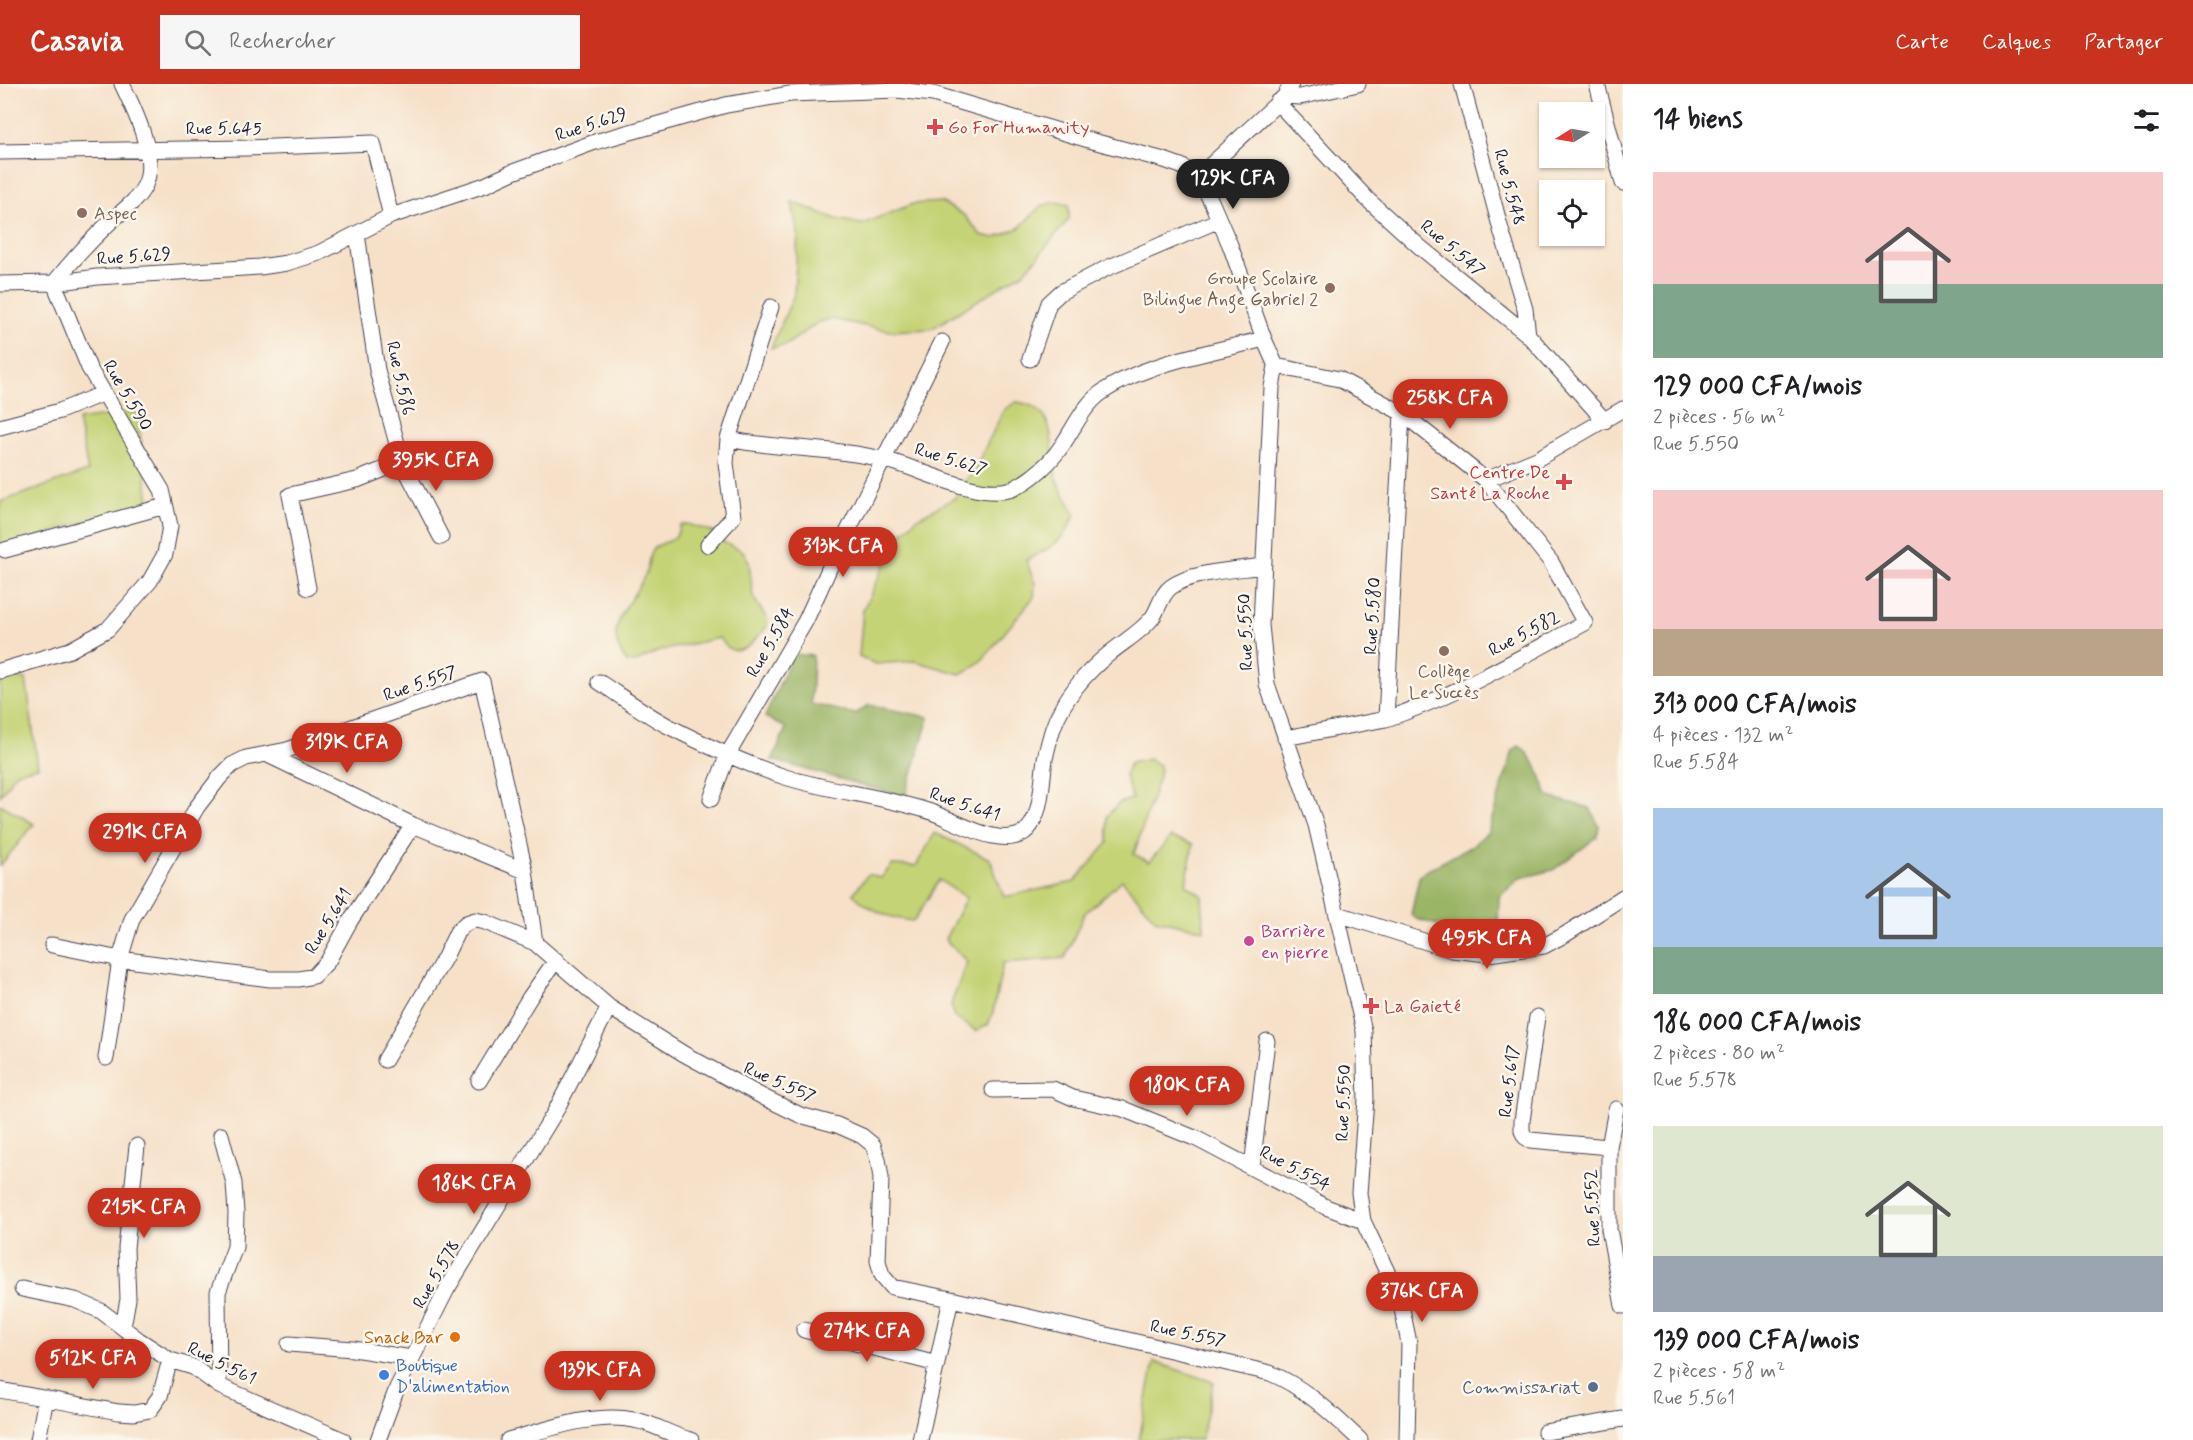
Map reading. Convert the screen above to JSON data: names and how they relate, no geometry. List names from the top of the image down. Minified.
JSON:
{"streets":{"street":["Rue 5.629","Rue 5.645","Rue 5.548","Rue 5.547","Rue 5.586","Rue 5.590","Rue 5.627","Rue 5.580","Rue 5.550","Rue 5.582","Rue 5.584","Rue 5.557","Rue 5.641","Rue 5.617","Rue 5.554","Rue 5.552","Rue 5.578","Rue 5.561"]},"crossings":[["Rue 5.629","Rue 5.645"],["Rue 5.629","Rue 5.586"],["Rue 5.629","Rue 5.590"],["Rue 5.548","Rue 5.547"],["Rue 5.627","Rue 5.584"],["Rue 5.580","Rue 5.582"],["Rue 5.550","Rue 5.641"],["Rue 5.550","Rue 5.554"],["Rue 5.584","Rue 5.641"],["Rue 5.557","Rue 5.578"],["Rue 5.617","Rue 5.552"]],"places":{"health":["Go For Humanity","Centre De Santé La Roche","La Gaieté"],"other":["Aspec","Groupe Scolaire Bilingue Ange Gabriel 2","Collège Le Succès","Barrière en pierre","Snack Bar","Boutique D'alimentation","Commissariat"]},"north":"left","page":{"header":"Casavia","search":"Rechercher","nav":["Carte","Calques","Partager"],"heading":"14 biens","list":[{"name":"129 000 CFA/mois","note":"2 pièces · 56 m² · Rue 5.550"},{"name":"313 000 CFA/mois","note":"4 pièces · 132 m² · Rue 5.584"},{"name":"186 000 CFA/mois","note":"2 pièces · 80 m² · Rue 5.578"},{"name":"139 000 CFA/mois","note":"2 pièces · 58 m² · Rue 5.561"}],"price":["129K CFA","258K CFA","395K CFA","313K CFA","319K CFA","291K CFA","495K CFA","180K CFA","186K CFA","215K CFA","376K CFA","274K CFA","512K CFA","139K CFA"]}}
